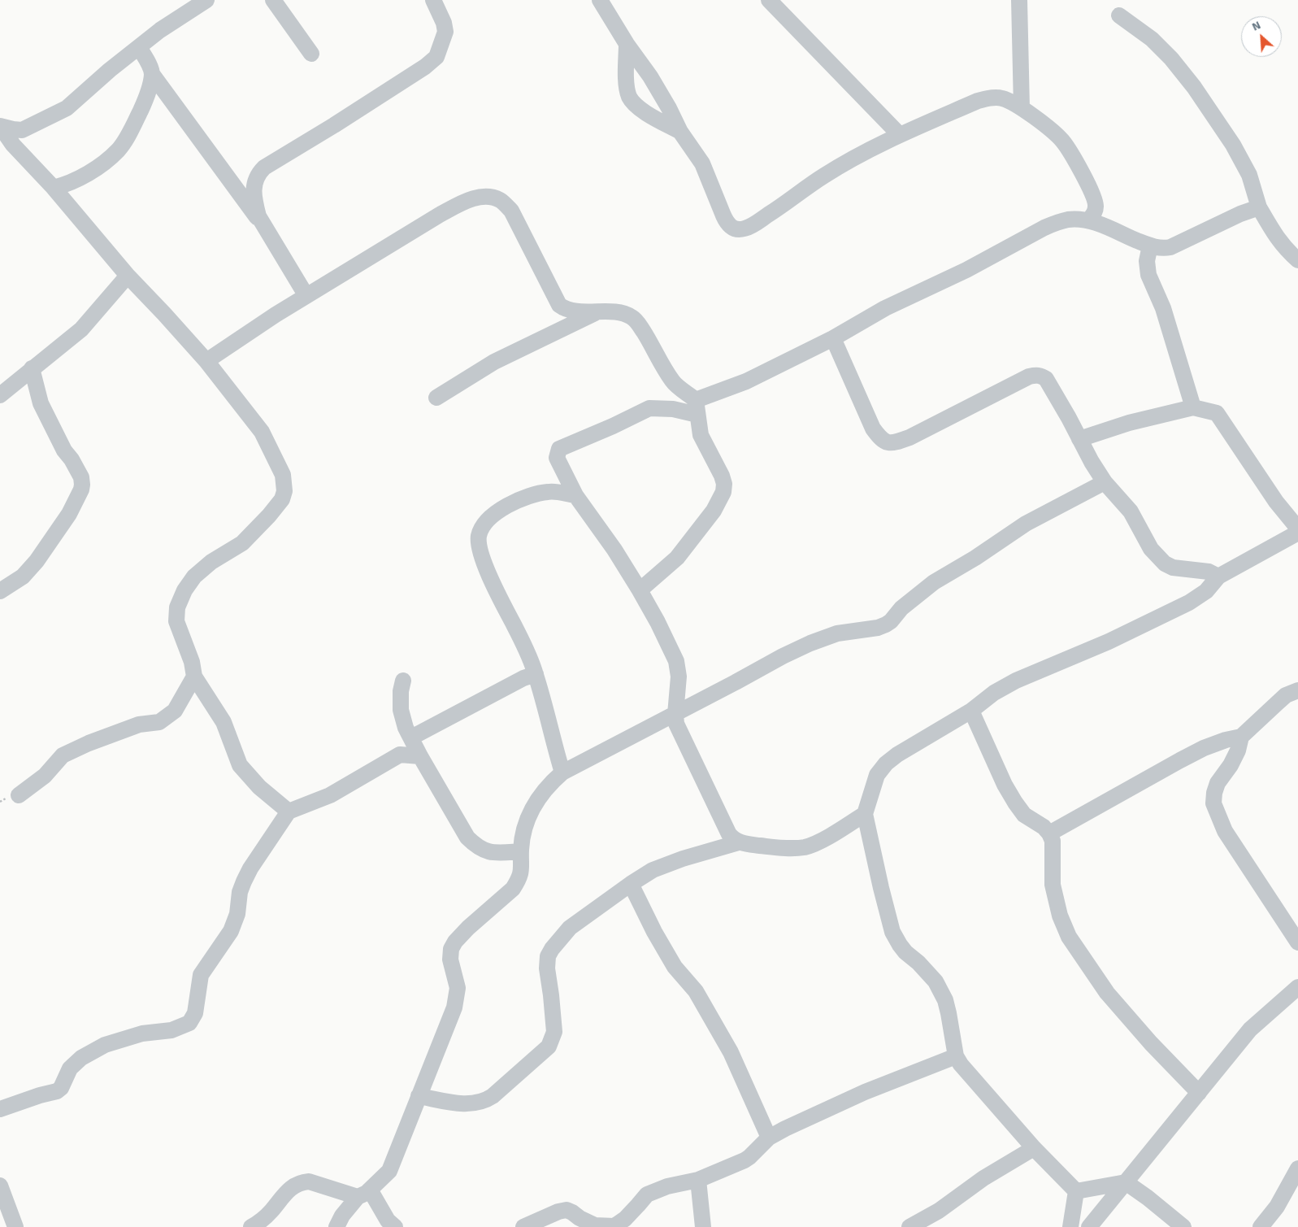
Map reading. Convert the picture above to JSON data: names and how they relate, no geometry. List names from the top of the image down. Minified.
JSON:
{"north":"top left"}
